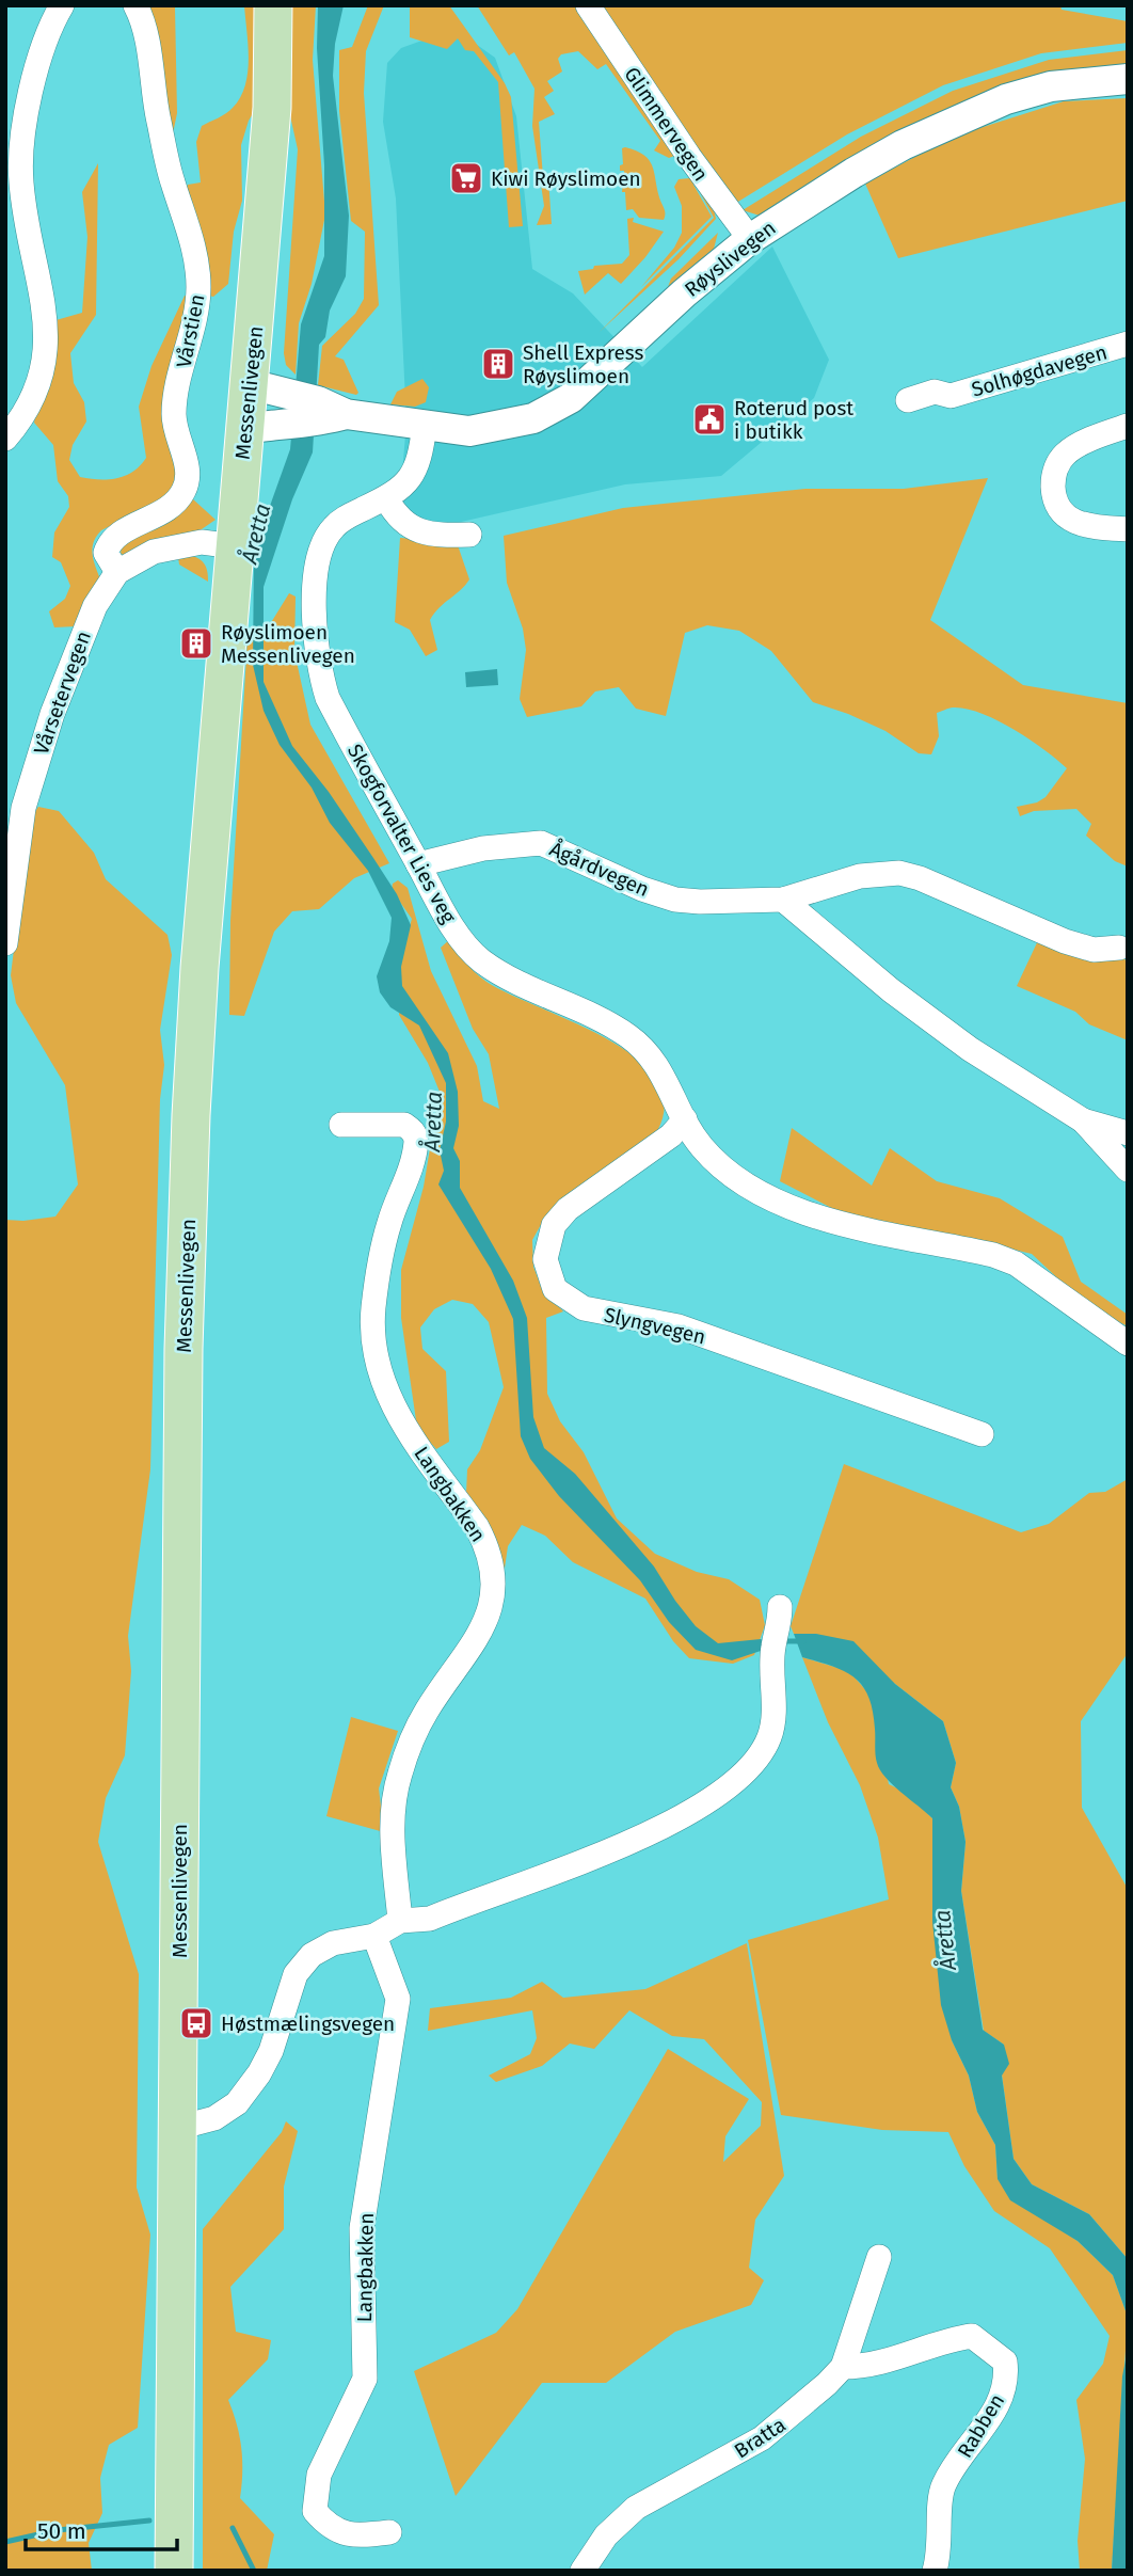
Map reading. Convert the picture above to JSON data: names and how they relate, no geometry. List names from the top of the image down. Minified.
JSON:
{"streets":{"main road":["Messenlivegen"],"street":["Glimmervegen","Røyslivegen","Vårstien","Solhøgdavegen","Vårsetervegen","Skogforvalter Lies veg","Ågårdvegen","Slyngvegen","Langbakken","Rabben","Bratta"]},"crossings":[["Glimmervegen","Røyslivegen"],["Røyslivegen","Messenlivegen"],["Røyslivegen","Skogforvalter Lies veg"],["Vårstien","Vårsetervegen"],["Messenlivegen","Vårsetervegen"],["Skogforvalter Lies veg","Ågårdvegen"],["Skogforvalter Lies veg","Slyngvegen"],["Rabben","Bratta"]],"water":["Åretta"],"places":{"supermarket":["Kiwi Røyslimoen"],"building":["Shell Express Røyslimoen","Røyslimoen Messenlivegen"],"public building":["Roterud post i butikk"],"bus stop":["Høstmælingsvegen"]},"scale_bar":"50 m"}
